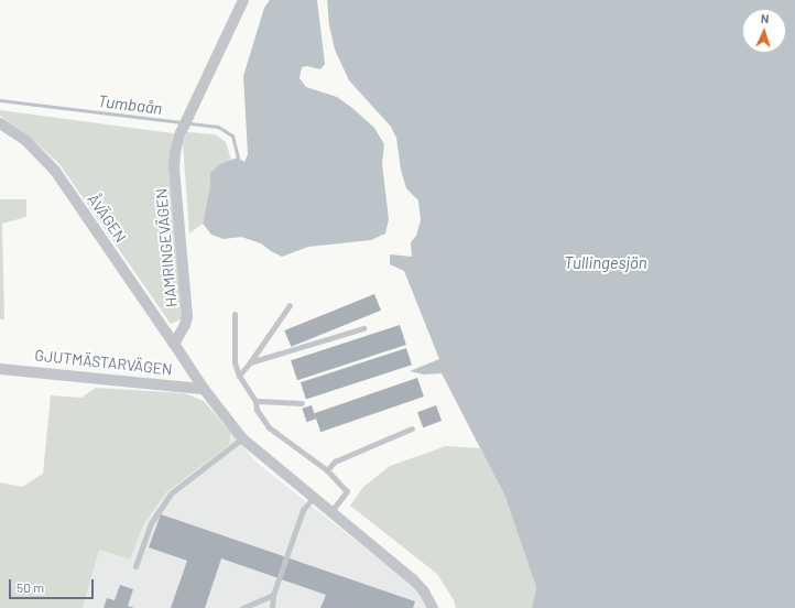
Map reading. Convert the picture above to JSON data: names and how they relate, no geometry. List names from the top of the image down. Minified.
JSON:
{"streets":{"street":["ÅVÄGEN","HAMRINGEVÄGEN","GJUTMÄSTARVÄGEN"]},"crossings":[["ÅVÄGEN","HAMRINGEVÄGEN"]],"water":["Tumbaån","Tullingesjön"],"scale_bar":"50 m","north":"top"}
